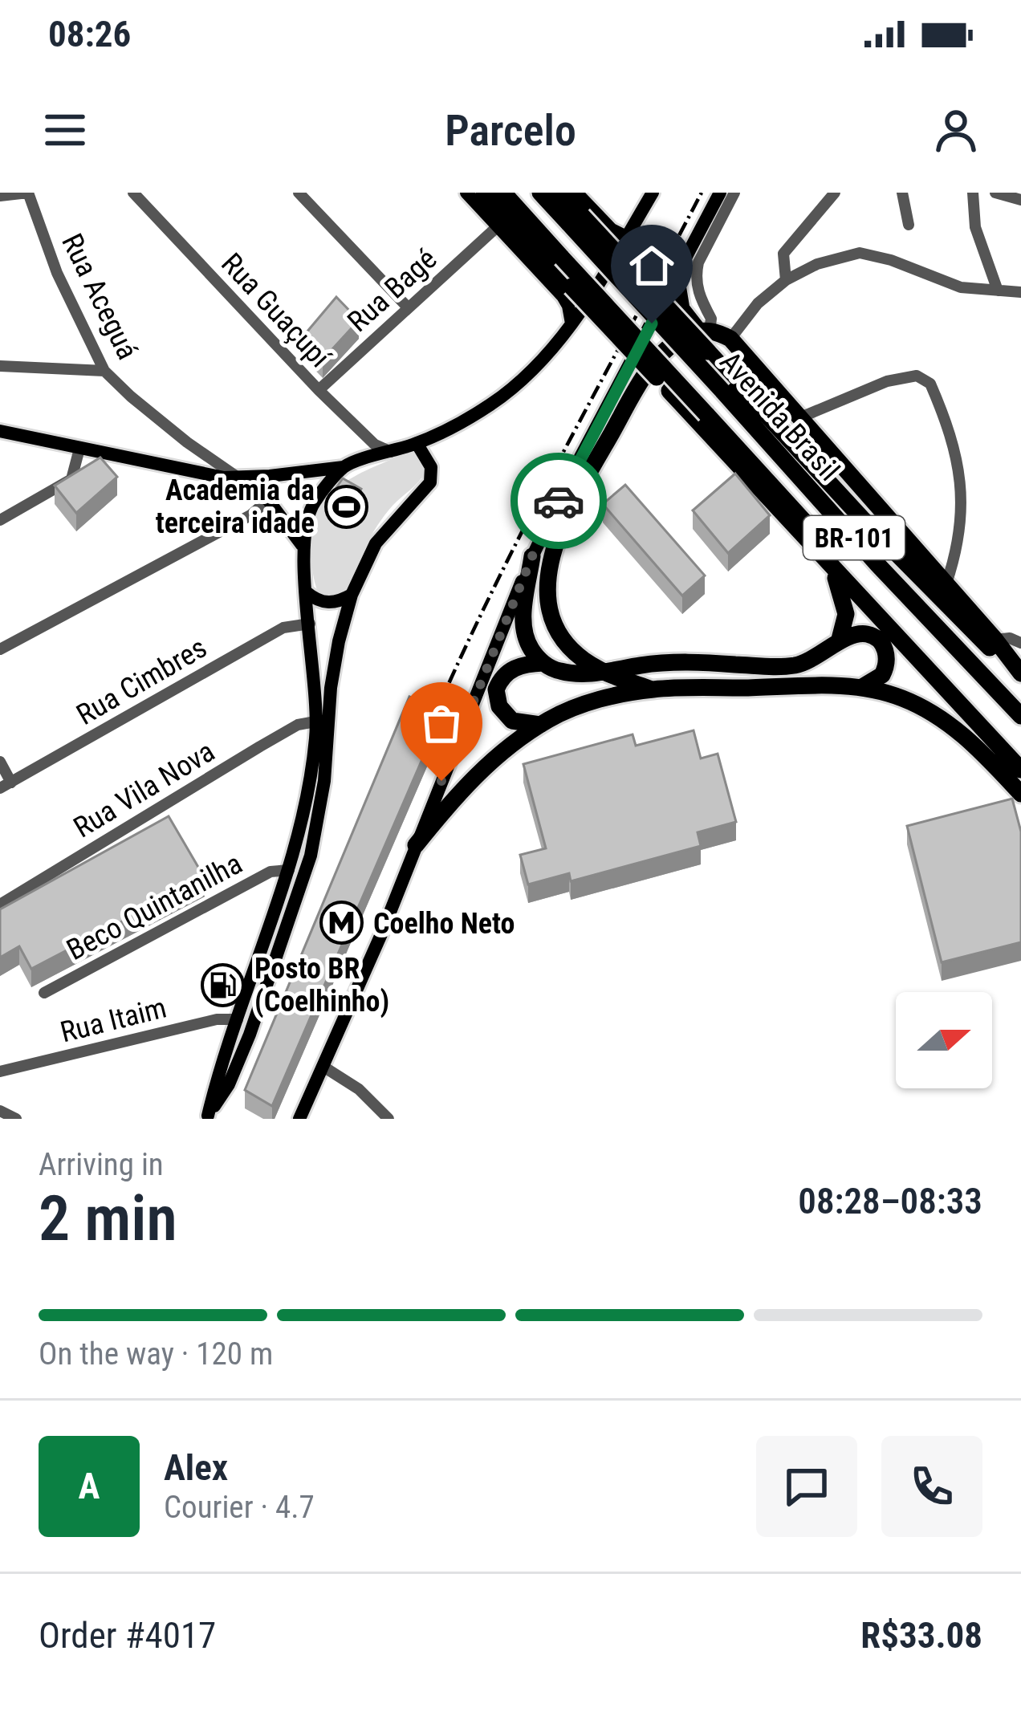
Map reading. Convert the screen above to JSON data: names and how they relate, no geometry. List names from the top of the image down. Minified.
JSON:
{"streets":{"highway":["Avenida Brasil","BR-101"],"street":["Rua Bagé","Rua Aceguá","Rua Guaçupí","Rua Cimbres","Rua Vila Nova","Beco Quintanilha","Rua Itaim"]},"crossings":[["Rua Bagé","Rua Guaçupí"]],"places":{"sports":["Academia da terceira idade"],"metro station":["Coelho Neto"],"fuel station":["Posto BR (Coelhinho)"]},"north":"right","page":{"status":"08:26","header":"Parcelo","heading":["2 min","Arriving in","08:28–08:33"],"panel":["Alex","Courier · 4.7","Order #4017","R$33.08"],"bar":"On the way · 120 m","round":"A"}}
